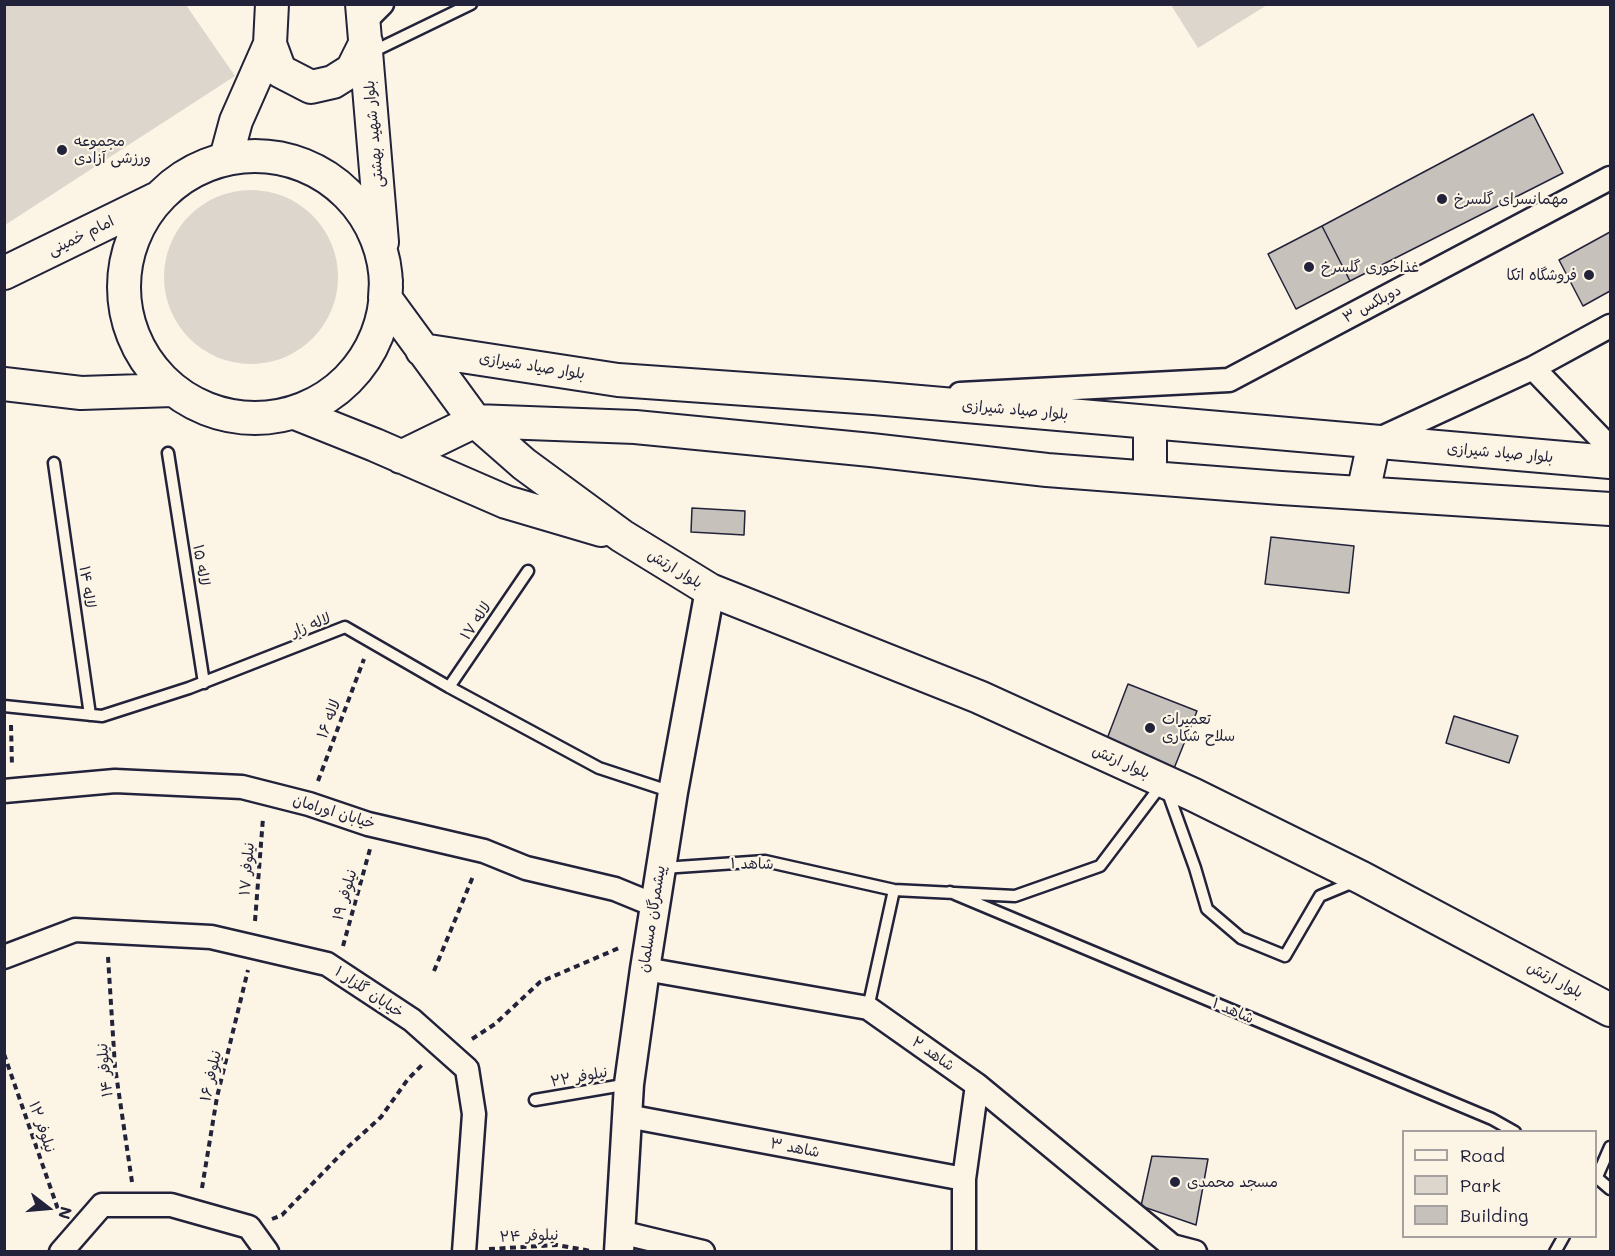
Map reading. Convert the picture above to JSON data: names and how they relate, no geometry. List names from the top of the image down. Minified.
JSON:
{"streets":{"main road":["بلوار شهید بهشتی","امام خمینی","بلوار صیاد شیرازی","بلوار ارتش"],"street":["دوبلکس ۳","خیابان اورامان","پیشمرگان مسلمان","خیابان گلزار ۱","شاهد ۲","شاهد ۳"],"lane":["لاله ۱۵","لاله ۱۴","لاله ۱۷","لاله زار","شاهد ۱","نیلوفر ۲۲"],"path":["لاله ۱۶","نیلوفر ۱۷","نیلوفر ۱۹","نیلوفر ۱۴","نیلوفر ۱۶","نیلوفر ۱۲","نیلوفر ۲۴"]},"crossings":[["لاله ۱۵","لاله زار"],["بلوار ارتش","شاهد ۱"],["بلوار ارتش","پیشمرگان مسلمان"],["لاله ۱۴","لاله زار"],["لاله ۱۷","لاله زار"],["لاله زار","لاله ۱۶"],["لاله زار","پیشمرگان مسلمان"],["لاله ۱۶","خیابان اورامان"],["خیابان اورامان","نیلوفر ۱۷"],["خیابان اورامان","نیلوفر ۱۹"],["خیابان اورامان","پیشمرگان مسلمان"],["شاهد ۱","پیشمرگان مسلمان"],["نیلوفر ۱۷","خیابان گلزار ۱"],["نیلوفر ۱۷","نیلوفر ۱۶"],["نیلوفر ۱۹","خیابان گلزار ۱"],["پیشمرگان مسلمان","شاهد ۲"],["پیشمرگان مسلمان","نیلوفر ۲۲"],["پیشمرگان مسلمان","شاهد ۳"],["خیابان گلزار ۱","نیلوفر ۱۴"],["خیابان گلزار ۱","نیلوفر ۱۶"],["خیابان گلزار ۱","نیلوفر ۲۴"]],"places":["مجموعه ورزشی آزادی","مهمانسرای گلسرخ","غذاخوری گلسرخ","فروشگاه اتکا","تعمیرات سلاح شکاری","مسجد محمدی"],"legend":["Road","Park","Building"],"north":"right"}
